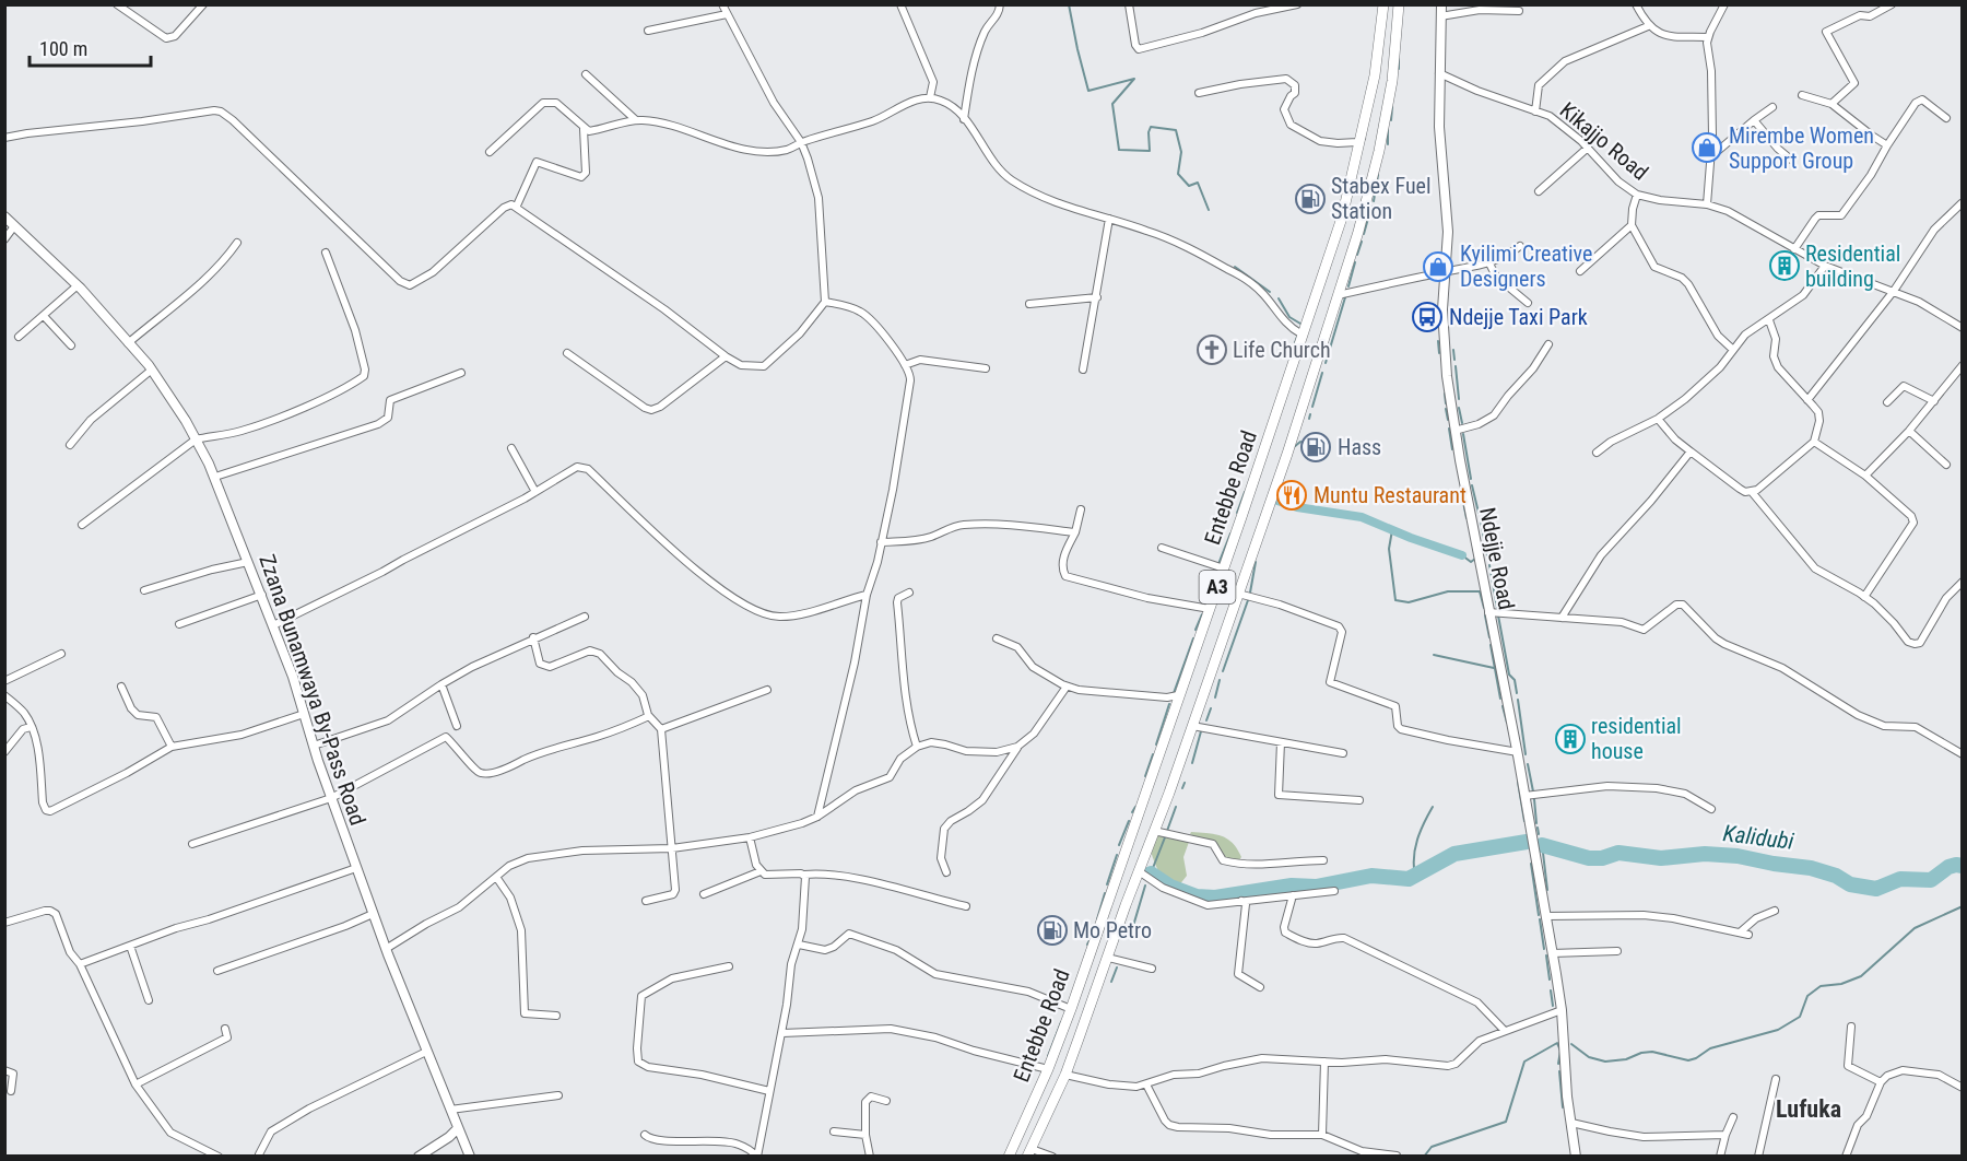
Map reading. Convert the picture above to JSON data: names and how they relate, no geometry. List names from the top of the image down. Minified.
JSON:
{"streets":{"main road":["Entebbe Road","A3"],"street":["Kikajjo Road","Ndejje Road","Zzana Bunamwaya By-Pass Road"]},"crossings":[["Kikajjo Road","Ndejje Road"]],"districts":["Lufuka"],"water":["Kalidubi"],"places":{"shop":["Mirembe Women Support Group","Kyilimi Creative Designers"],"fuel station":["Stabex Fuel Station","Hass","Mo Petro"],"building":["Residential building","residential house"],"bus stop":["Ndejje Taxi Park"],"church":["Life Church"],"restaurant":["Muntu Restaurant"]},"scale_bar":"100 m"}
